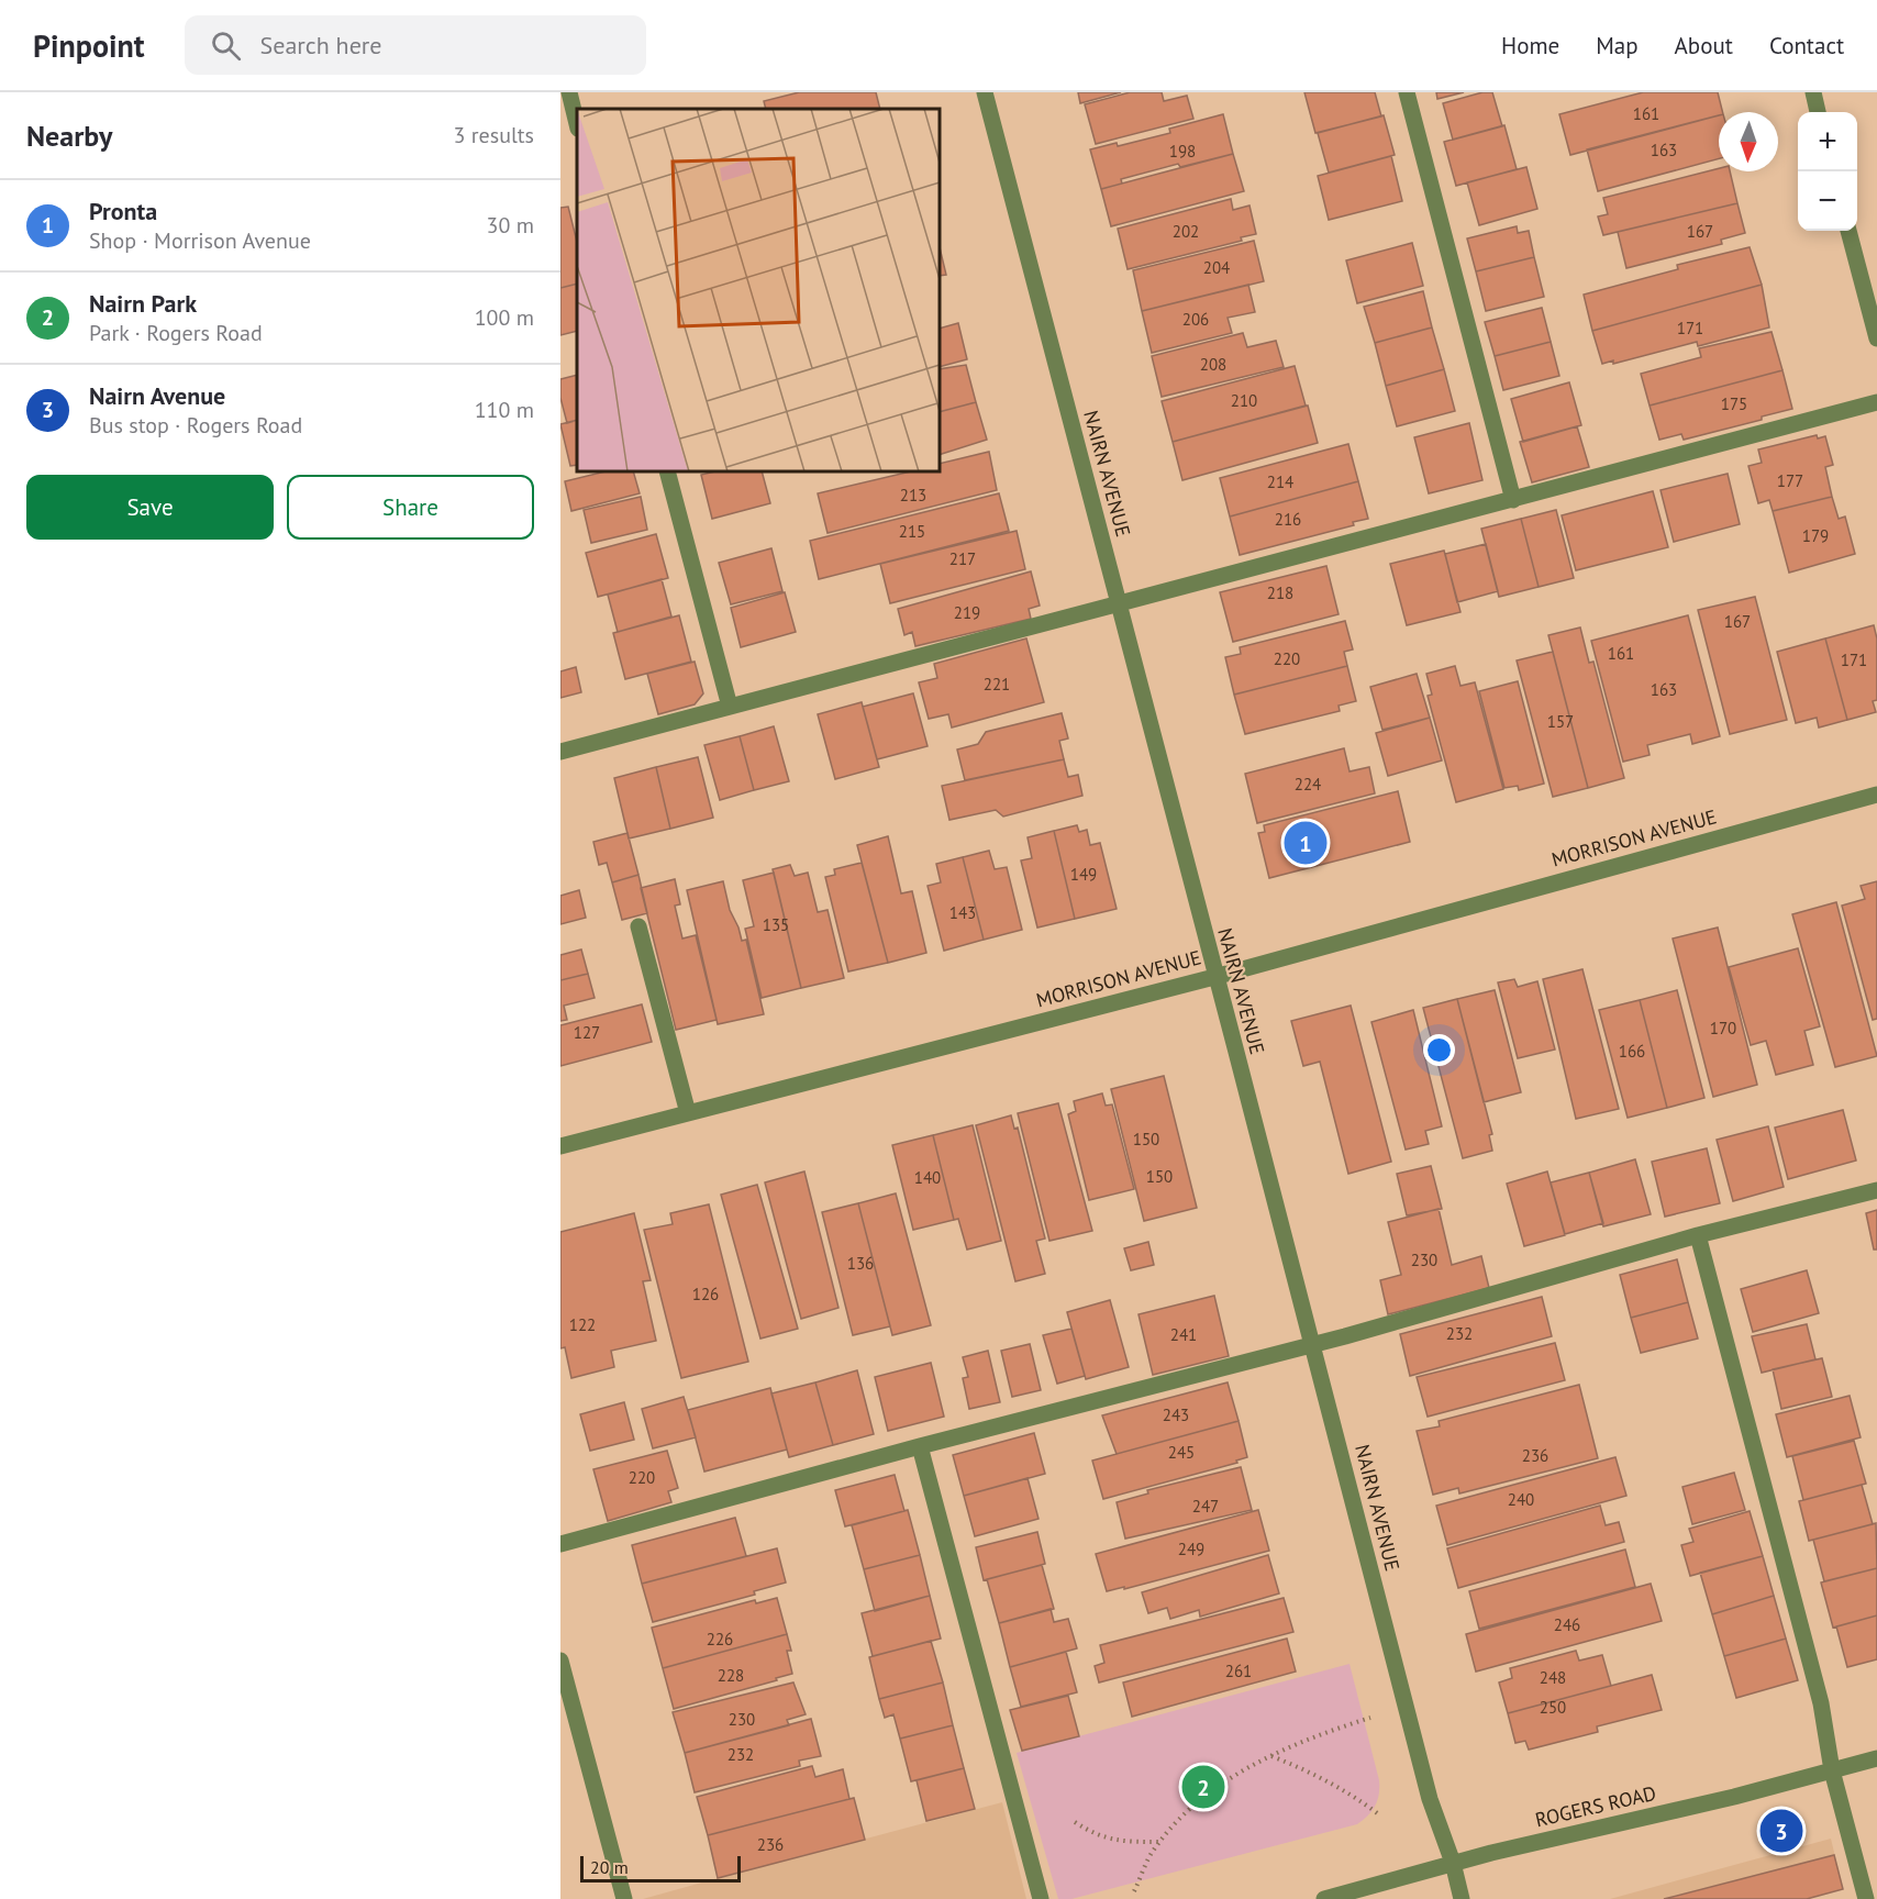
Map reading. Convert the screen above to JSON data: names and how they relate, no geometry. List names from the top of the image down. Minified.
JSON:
{"streets":{"street":["NAIRN AVENUE","MORRISON AVENUE","ROGERS ROAD"]},"crossings":[["NAIRN AVENUE","MORRISON AVENUE"],["NAIRN AVENUE","ROGERS ROAD"]],"house_numbers":["161","163","198","202","167","204","206","171","208","210","175","177","214","213","216","215","179","217","218","219","167","161","220","171","221","163","157","224","149","143","135","170","127","166","150","150","140","230","136","126","122","232","241","243","245","236","220","240","247","249","246","226","261","228","248","250","230","232","236"],"scale_bar":"20 m","north":"bottom","page":{"header":"Pinpoint","search":"Search here","nav":["Home","Map","About","Contact"],"heading":["Nearby","3 results"],"map_buttons":["+","−"],"list":[{"mark":"1","name":"Pronta","note":"Shop · Morrison Avenue","value":"30 m"},{"mark":"2","name":"Nairn Park","note":"Park · Rogers Road","value":"100 m"},{"mark":"3","name":"Nairn Avenue","note":"Bus stop · Rogers Road","value":"110 m"}],"buttons":["Save","Share"],"pins":["1","2","3"],"scale":"20 m"}}
